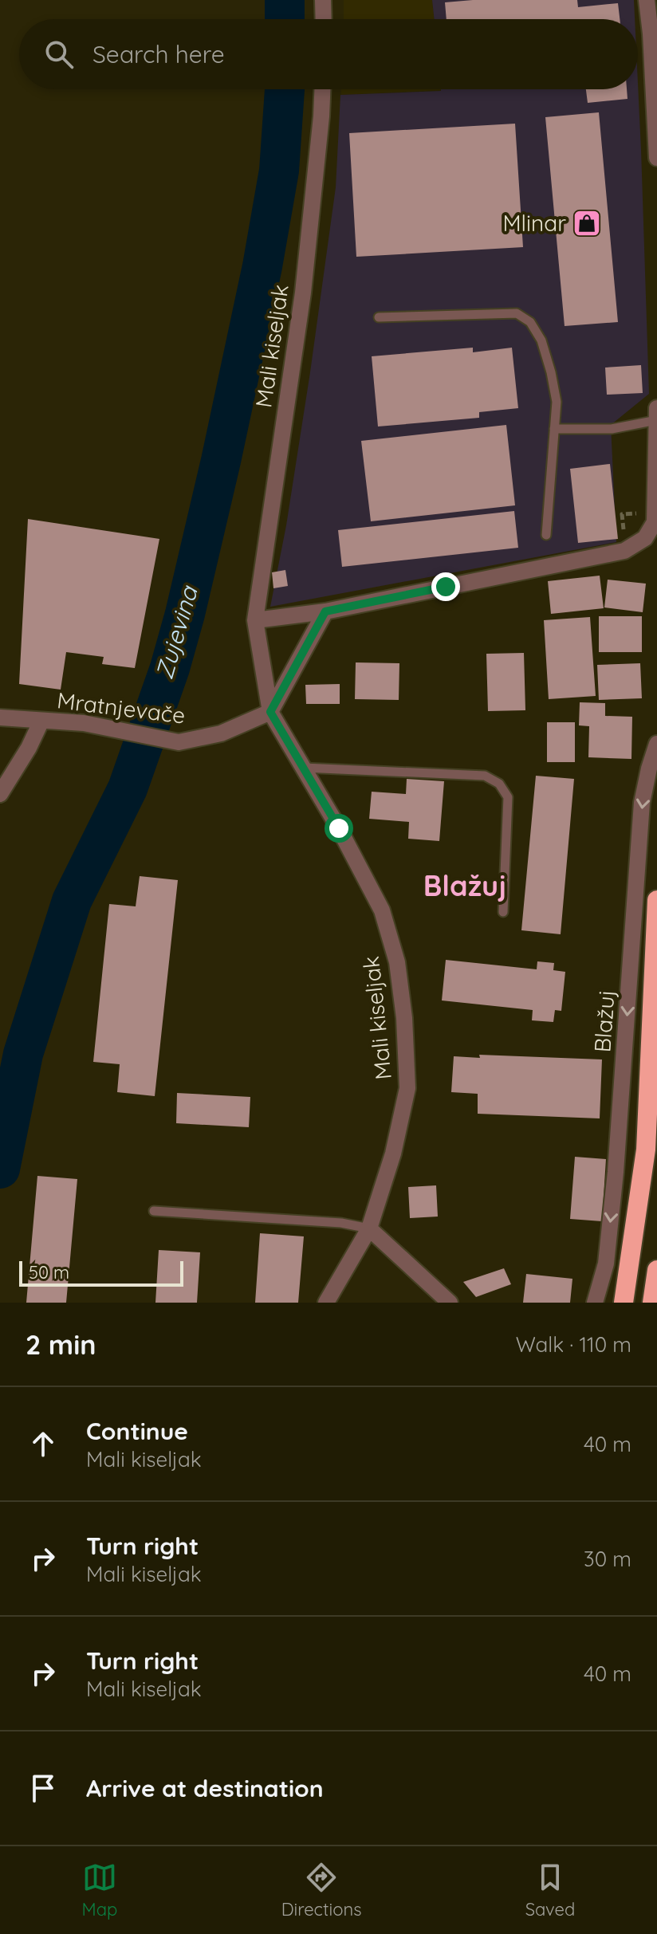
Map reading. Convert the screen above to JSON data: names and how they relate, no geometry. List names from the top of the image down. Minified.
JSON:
{"streets":{"street":["Mali kiseljak","Mratnjevače","Blažuj"]},"crossings":[["Mali kiseljak","Mratnjevače"]],"one_way":["Blažuj"],"districts":["Blažuj"],"water":["Zujevina"],"places":{"shop":["Mlinar"]},"scale_bar":"50 m","page":{"search":"Search here","scale":"50 m","heading":["2 min","Walk · 110 m"],"list":[["Continue","Mali kiseljak","40 m"],["Turn right","Mali kiseljak","30 m"],["Turn right","Mali kiseljak","40 m"],"Arrive at destination"],"nav":["Map","Directions","Saved"]}}
